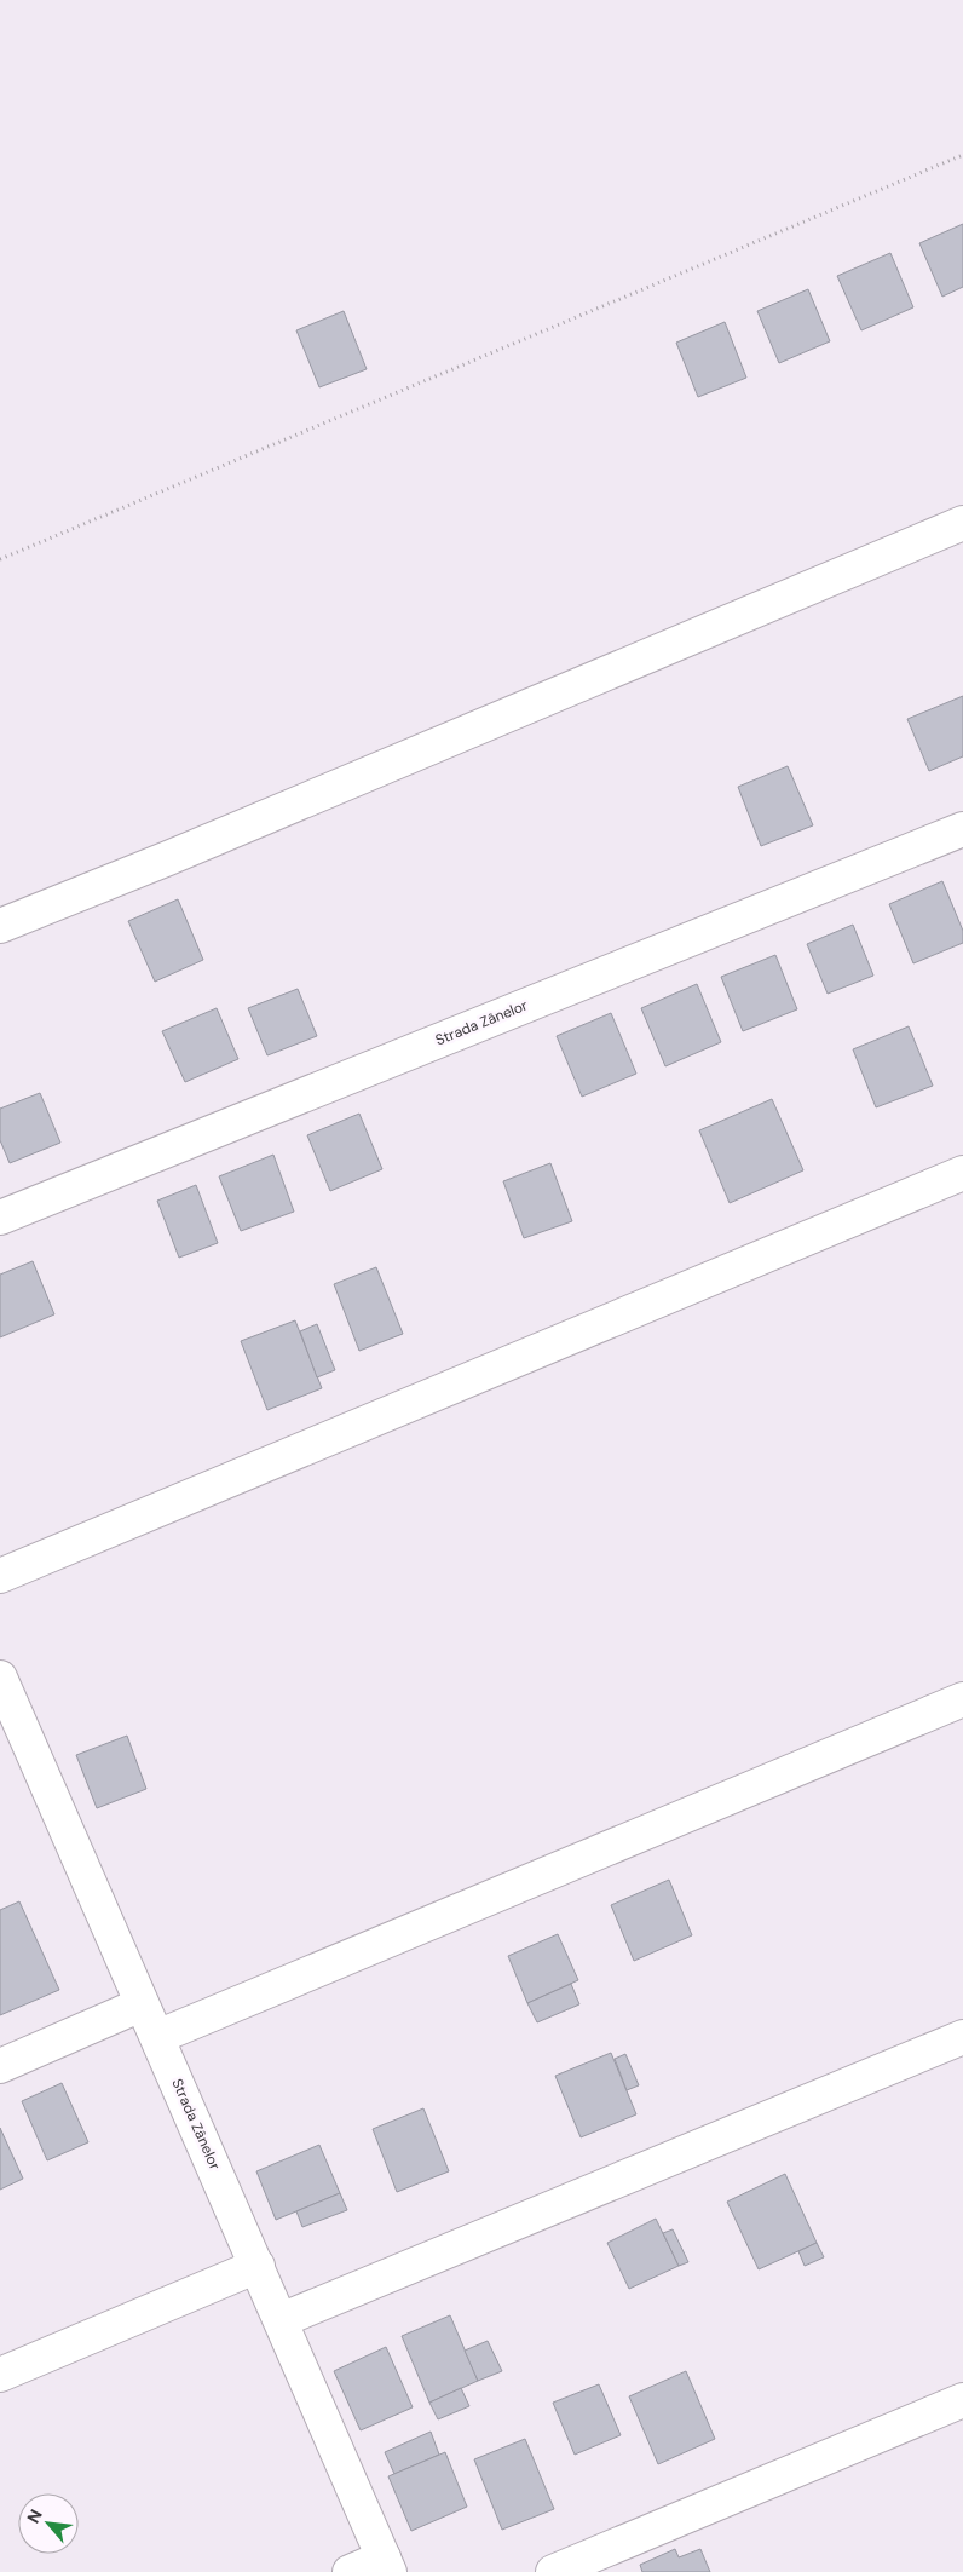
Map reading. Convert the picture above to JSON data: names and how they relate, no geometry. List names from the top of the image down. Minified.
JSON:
{"streets":{"street":["Strada Zânelor"]},"north":"top left"}
